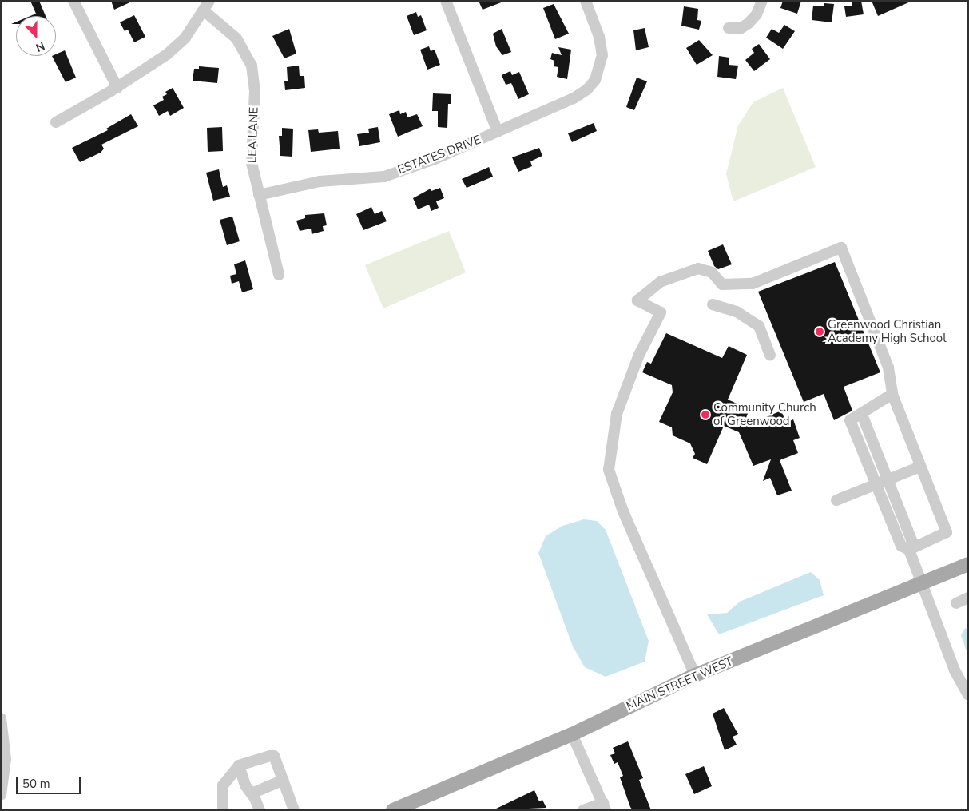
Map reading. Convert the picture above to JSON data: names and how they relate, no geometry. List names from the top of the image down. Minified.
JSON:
{"streets":{"main road":["MAIN STREET WEST"],"street":["LEA LANE","ESTATES DRIVE"]},"crossings":[["LEA LANE","ESTATES DRIVE"]],"places":["Greenwood Christian Academy High School","Community Church of Greenwood"],"scale_bar":"50 m","north":"bottom"}
